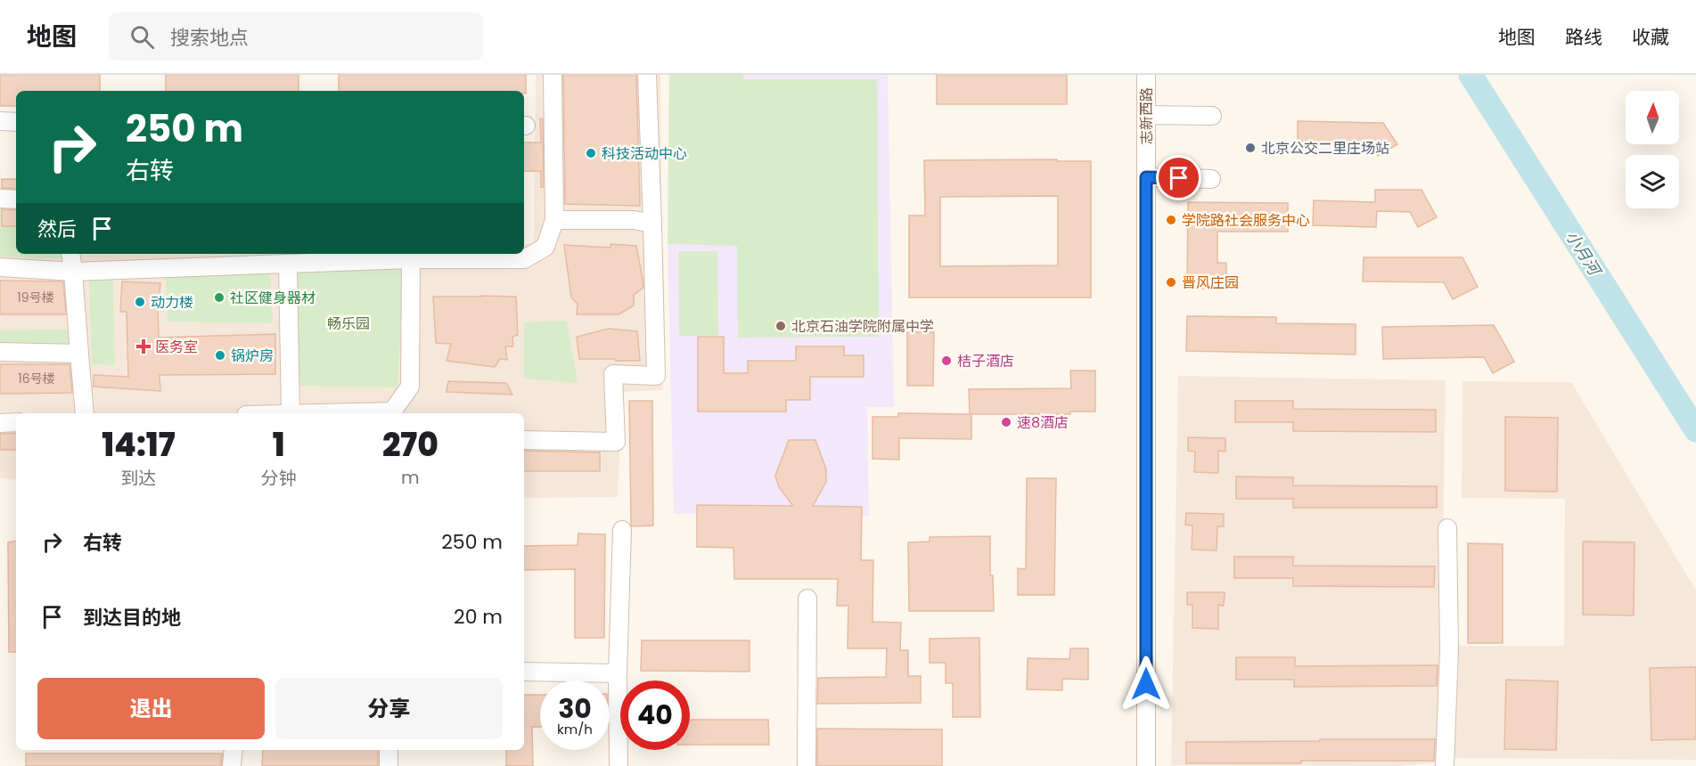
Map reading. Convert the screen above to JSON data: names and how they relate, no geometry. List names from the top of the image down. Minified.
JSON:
{"streets":{"street":["志新西路"]},"water":["小月河"],"parks":["畅乐园"],"places":{"other":["北京公交二里庄场站","科技活动中心","学院路社会服务中心","晋风庄园","社区健身器材","动力楼","北京石油学院附属中学","锅炉房","桔子酒店","速8酒店"],"health":["医务室"]},"house_numbers":["19号楼","16号楼"],"north":"top","page":{"header":"地图","search":"搜索地点","nav":["地图","路线","收藏"],"turn":["250 m","右转"],"then":"然后","eta":["14:17","到达","1","分钟","270","m"],"list":[{"name":"右转","value":"250 m"},{"name":"到达目的地","value":"20 m"}],"buttons":["退出","分享"],"speed":"30 km/h","limit":"40"}}
